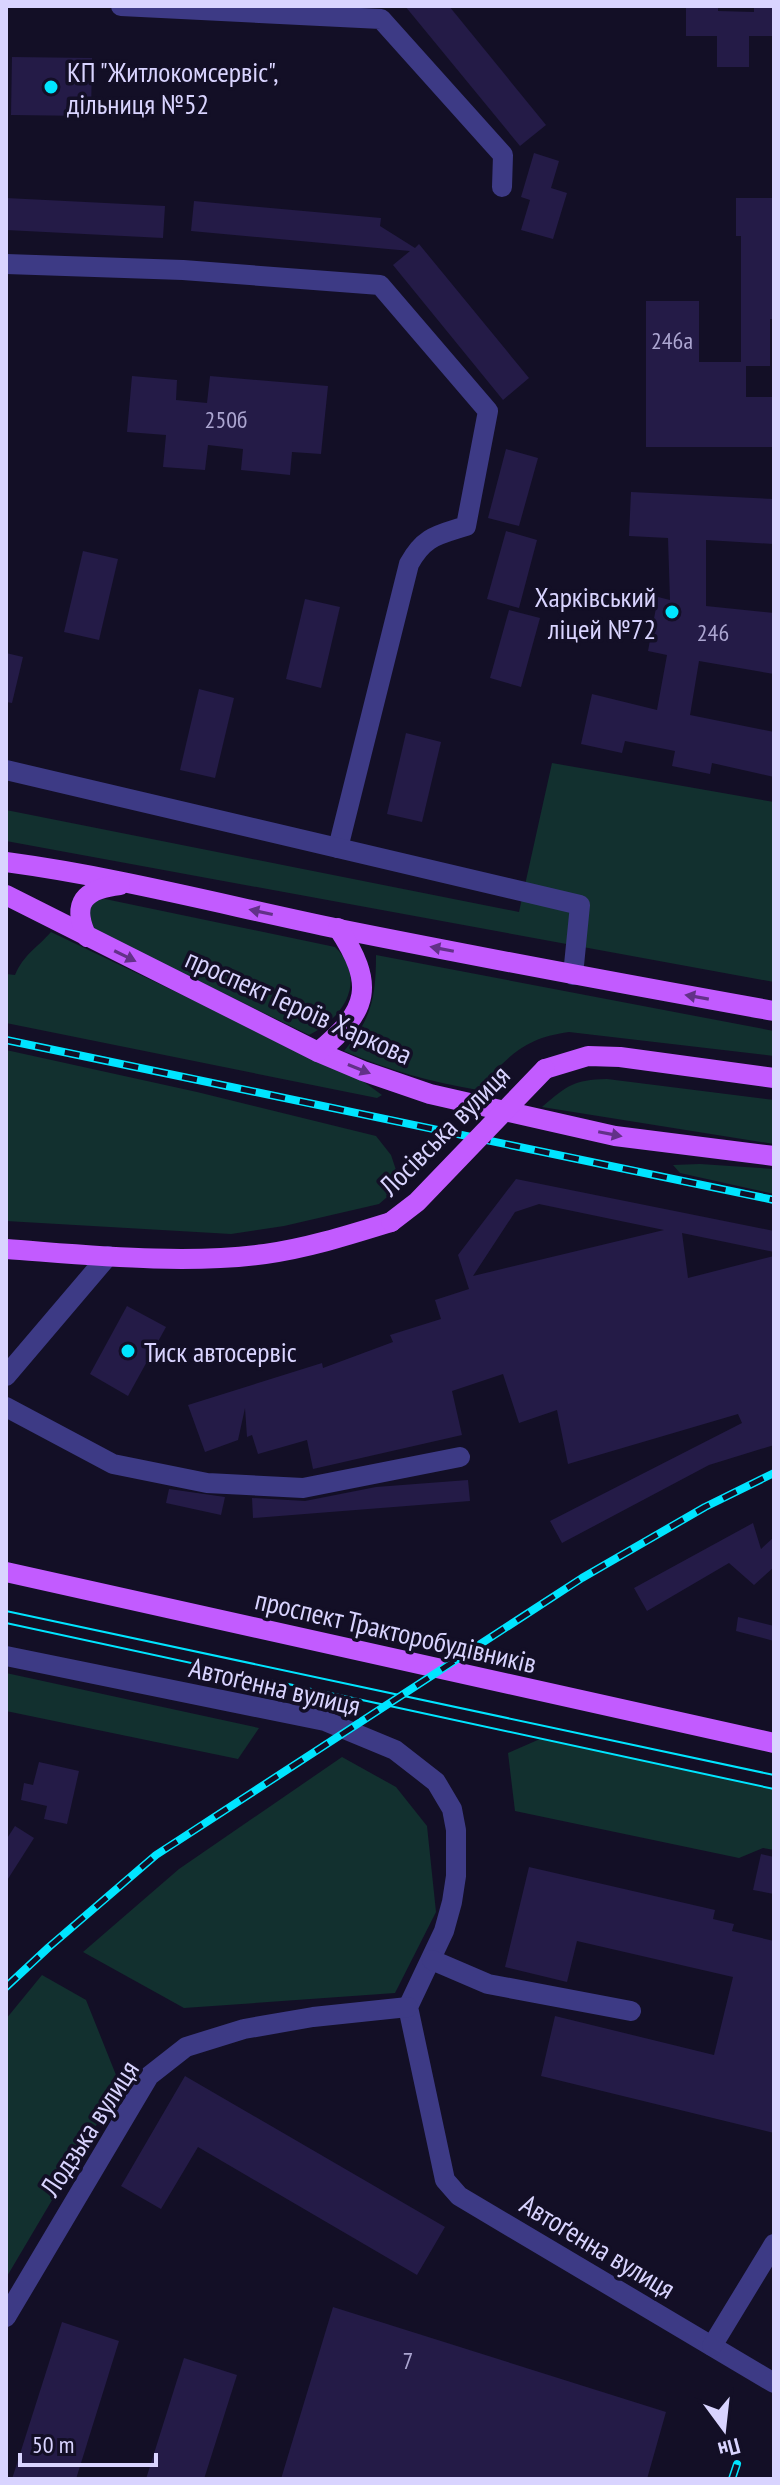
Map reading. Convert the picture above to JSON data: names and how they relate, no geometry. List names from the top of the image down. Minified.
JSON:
{"streets":{"main road":["проспект Героїв Харкова","Лосівська вулиця","проспект Тракторобудівників"],"street":["Автоґенна вулиця","Лодзька вулиця"]},"crossings":[["Автоґенна вулиця","Лодзька вулиця"]],"places":["КП \"Житлокомсервіс\", дільниця №52","Харківський ліцей №72","Тиск автосервіс"],"house_numbers":["246а","250б","246","7"],"scale_bar":"50 m","north":"bottom"}
